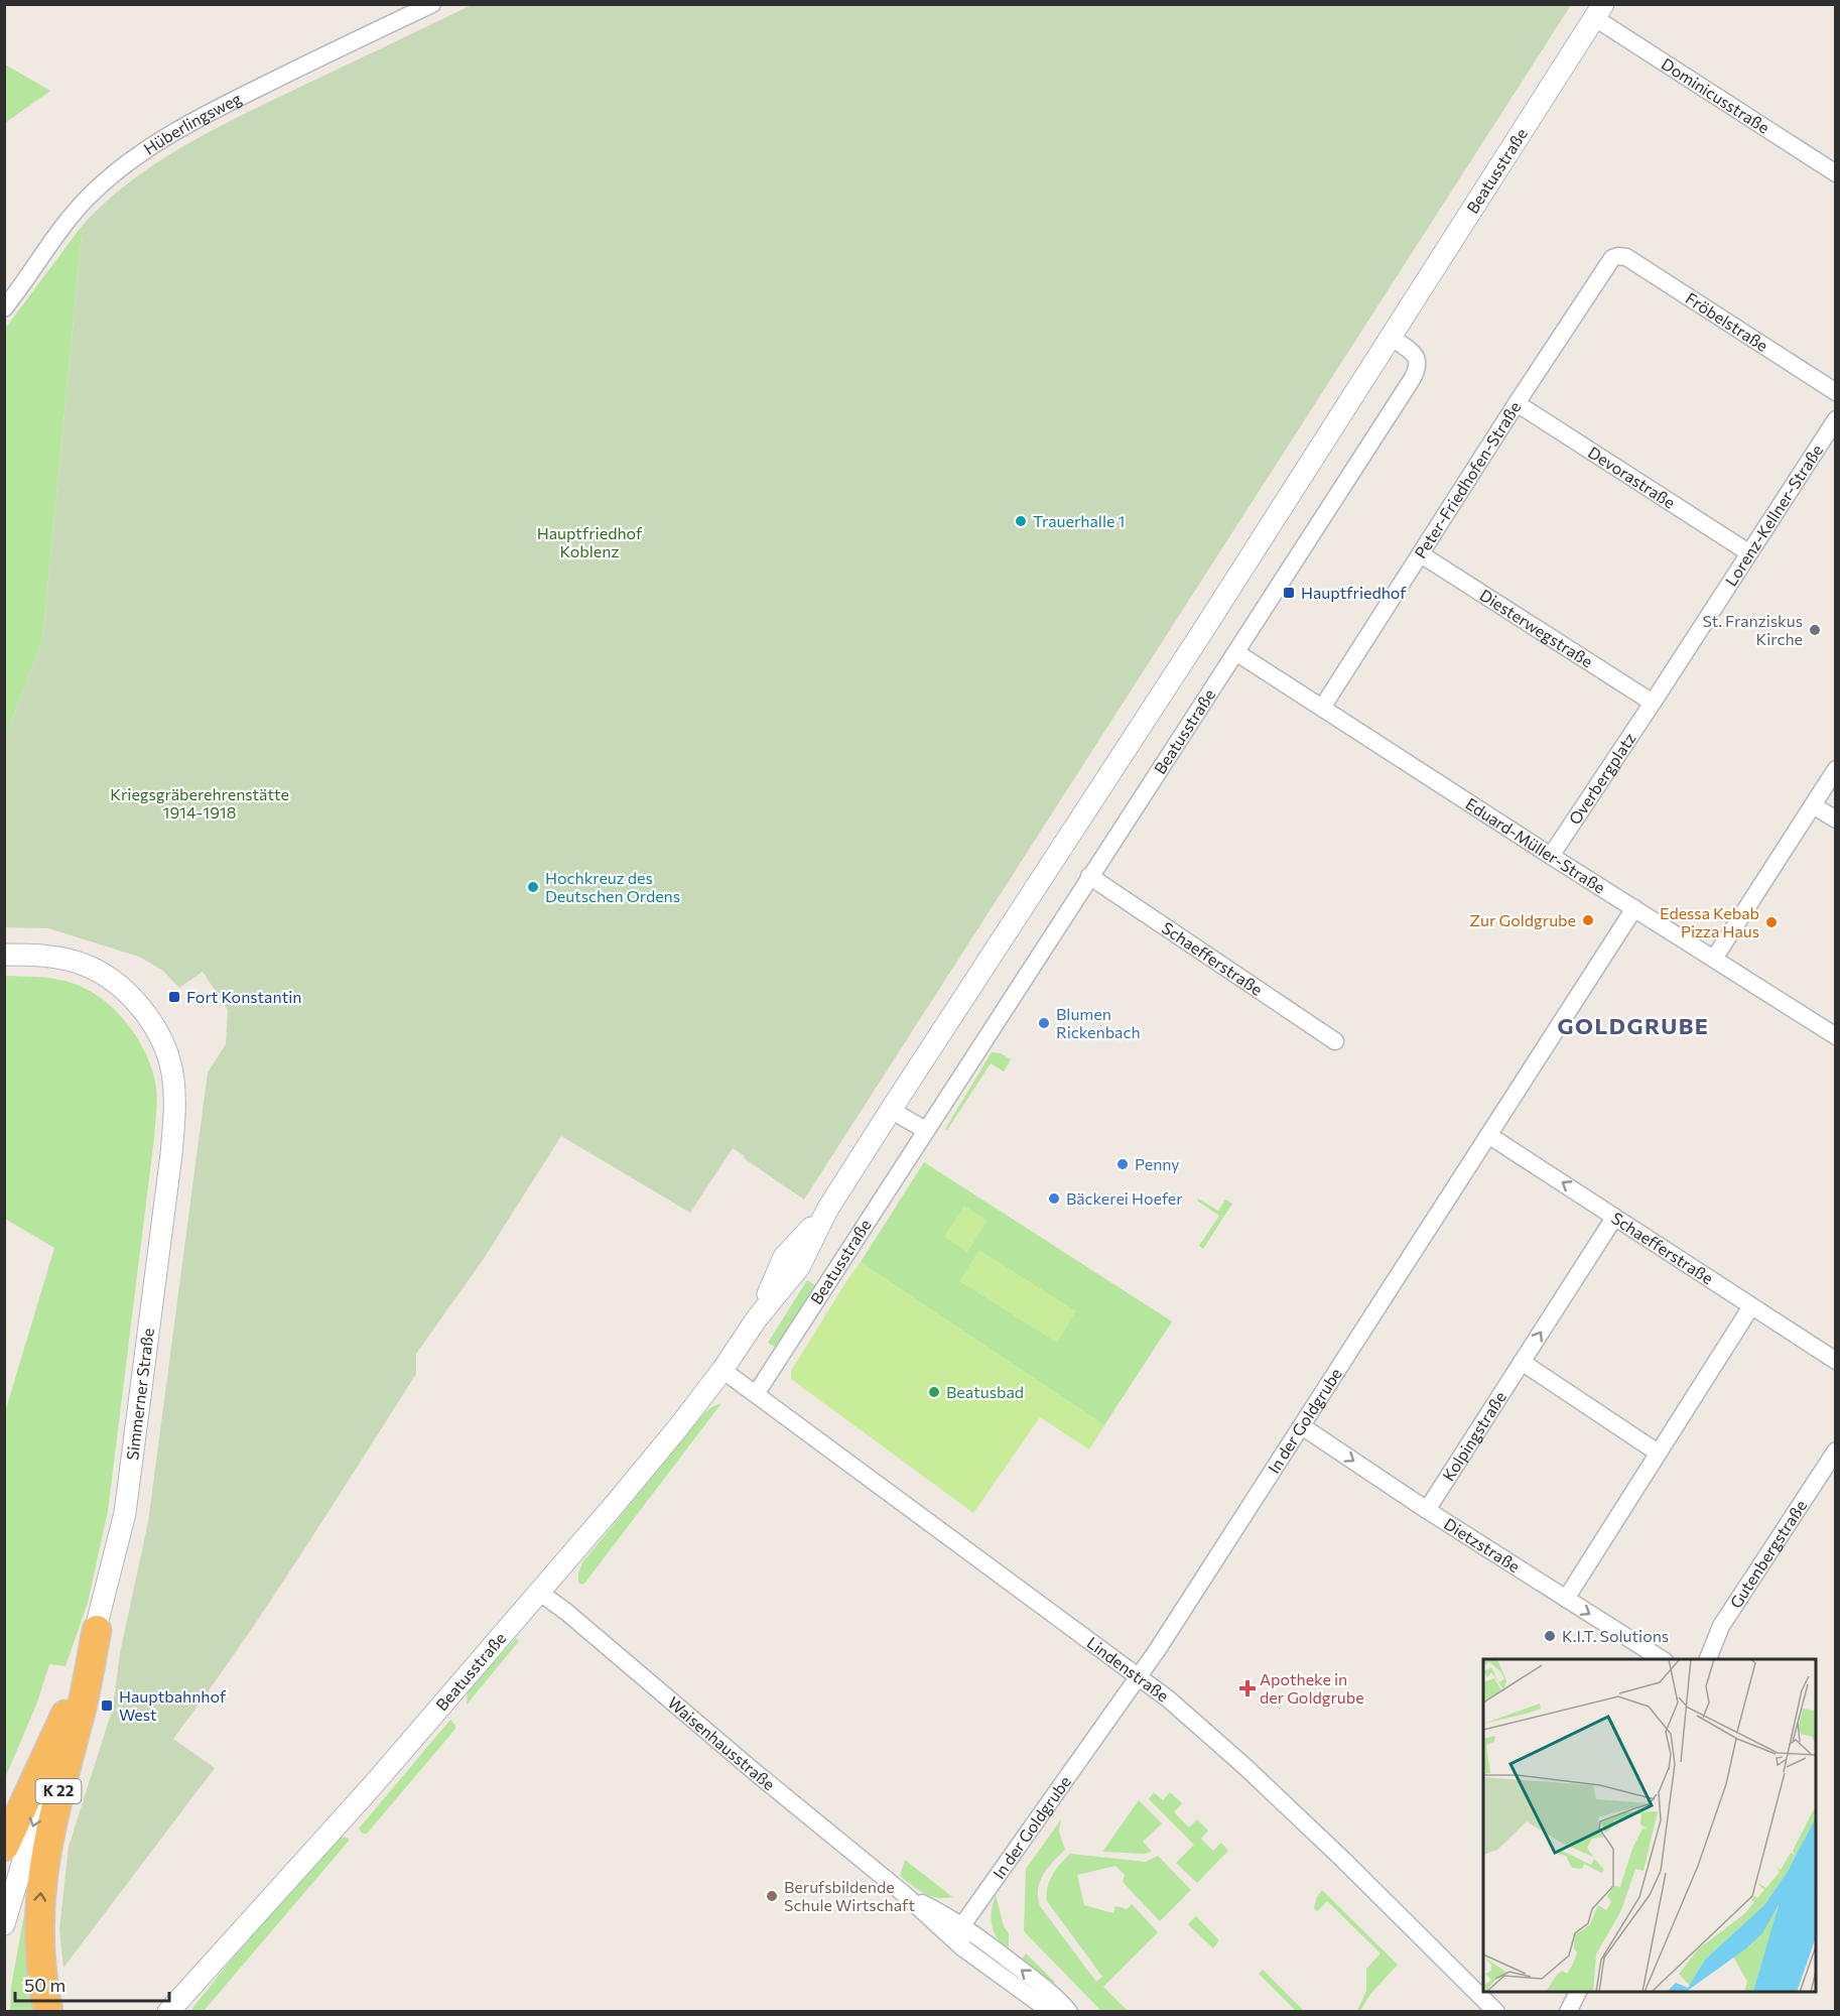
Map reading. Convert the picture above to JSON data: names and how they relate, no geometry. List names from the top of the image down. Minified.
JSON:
{"streets":{"highway":["K 22"],"street":["Dominicusstraße","Hüberlingsweg","Beatusstraße","Fröbelstraße","Devorastraße","Peter-Friedhofen-Straße","Lorenz-Kellner-Straße","Diesterwegstraße","Overbergplatz","Eduard-Müller-Straße","Schaefferstraße","Simmerner Straße","In der Goldgrube","Kolpingstraße","Dietzstraße","Gutenbergstraße","Lindenstraße","Waisenhausstraße"]},"crossings":[["Dominicusstraße","Beatusstraße"],["Beatusstraße","Eduard-Müller-Straße"],["Beatusstraße","Schaefferstraße"],["Beatusstraße","Lindenstraße"],["Beatusstraße","Waisenhausstraße"],["Fröbelstraße","Peter-Friedhofen-Straße"],["Devorastraße","Peter-Friedhofen-Straße"],["Devorastraße","Lorenz-Kellner-Straße"],["Peter-Friedhofen-Straße","Diesterwegstraße"],["Peter-Friedhofen-Straße","Eduard-Müller-Straße"],["Lorenz-Kellner-Straße","Diesterwegstraße"],["Lorenz-Kellner-Straße","Overbergplatz"],["Diesterwegstraße","Overbergplatz"],["Overbergplatz","Eduard-Müller-Straße"],["Eduard-Müller-Straße","In der Goldgrube"],["Schaefferstraße","In der Goldgrube"],["Schaefferstraße","Kolpingstraße"],["Simmerner Straße","K 22"],["In der Goldgrube","Dietzstraße"],["In der Goldgrube","Lindenstraße"],["In der Goldgrube","Waisenhausstraße"],["Kolpingstraße","Dietzstraße"]],"one_way":["Kolpingstraße","Dietzstraße"],"districts":["GOLDGRUBE"],"parks":["Hauptfriedhof Koblenz","Kriegsgräberehrenstätte 1914-1918"],"places":{"other":["Trauerhalle 1","St. Franziskus Kirche","Hochkreuz des Deutschen Ordens","Zur Goldgrube","Edessa Kebab Pizza Haus","Blumen Rickenbach","Penny","Bäckerei Hoefer","Beatusbad","K.I.T. Solutions","Berufsbildende Schule Wirtschaft"],"transit":["Hauptfriedhof","Fort Konstantin","Hauptbahnhof West"],"health":["Apotheke in der Goldgrube"]},"scale_bar":"50 m"}
